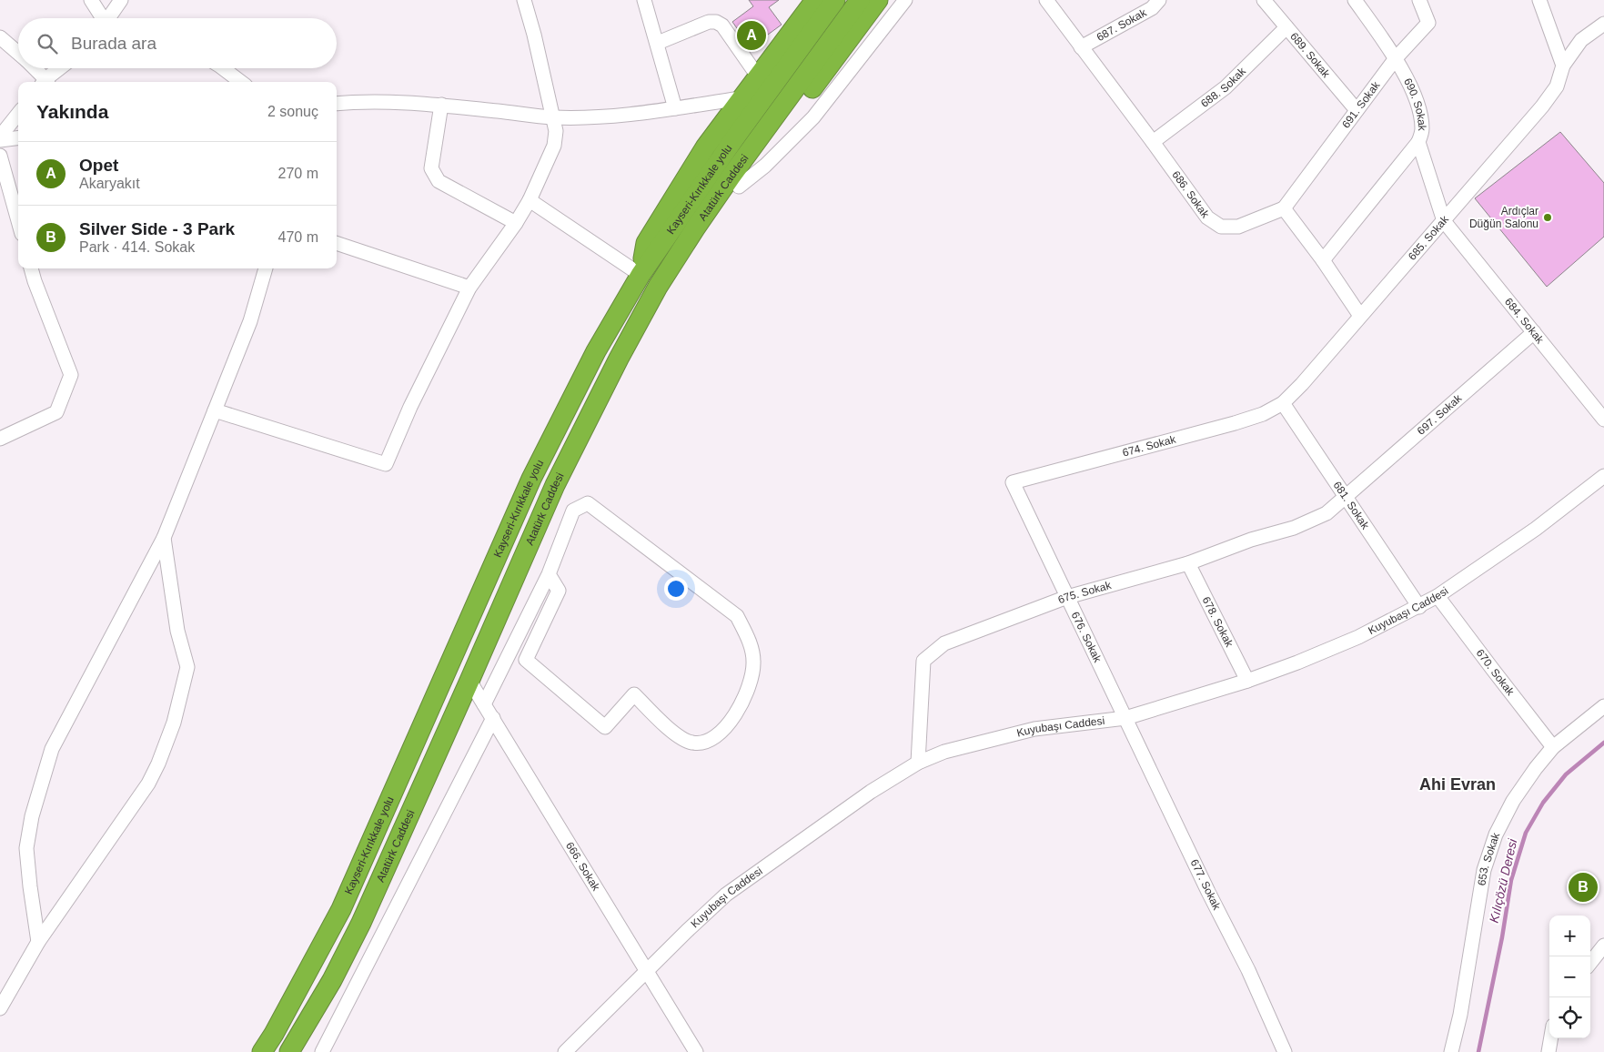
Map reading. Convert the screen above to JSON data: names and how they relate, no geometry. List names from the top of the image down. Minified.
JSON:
{"streets":{"highway":["Atatürk Caddesi","Kayseri-Kırıkkale yolu"],"street":["687. Sokak","689. Sokak","688. Sokak","691. Sokak","690. Sokak","686. Sokak","685. Sokak","684. Sokak","697. Sokak","674. Sokak","681. Sokak","675. Sokak","Kuyubaşı Caddesi","678. Sokak","676. Sokak","670. Sokak","653. Sokak","666. Sokak","677. Sokak"]},"crossings":[["687. Sokak","686. Sokak"],["689. Sokak","688. Sokak"],["689. Sokak","691. Sokak"],["688. Sokak","686. Sokak"],["691. Sokak","690. Sokak"],["691. Sokak","686. Sokak"],["690. Sokak","685. Sokak"],["690. Sokak","684. Sokak"],["Atatürk Caddesi","666. Sokak"],["685. Sokak","684. Sokak"],["685. Sokak","674. Sokak"],["685. Sokak","681. Sokak"],["684. Sokak","697. Sokak"],["697. Sokak","681. Sokak"],["697. Sokak","675. Sokak"],["674. Sokak","681. Sokak"],["674. Sokak","676. Sokak"],["681. Sokak","675. Sokak"],["681. Sokak","Kuyubaşı Caddesi"],["675. Sokak","Kuyubaşı Caddesi"],["675. Sokak","678. Sokak"],["675. Sokak","676. Sokak"],["Kuyubaşı Caddesi","678. Sokak"],["Kuyubaşı Caddesi","676. Sokak"],["Kuyubaşı Caddesi","670. Sokak"],["Kuyubaşı Caddesi","666. Sokak"],["Kuyubaşı Caddesi","677. Sokak"],["676. Sokak","677. Sokak"],["670. Sokak","653. Sokak"]],"districts":["Ahi Evran"],"water":["Kılıçözü Deresi"],"places":["Ardıçlar Düğün Salonu"],"page":{"search":"Burada ara","pins":["A","B"],"heading":["Yakında","2 sonuç"],"list":[{"mark":"A","name":"Opet","note":"Akaryakıt","value":"270 m"},{"mark":"B","name":"Silver Side - 3 Park","note":"Park · 414. Sokak","value":"470 m"}],"map_buttons":["+","−"]}}
